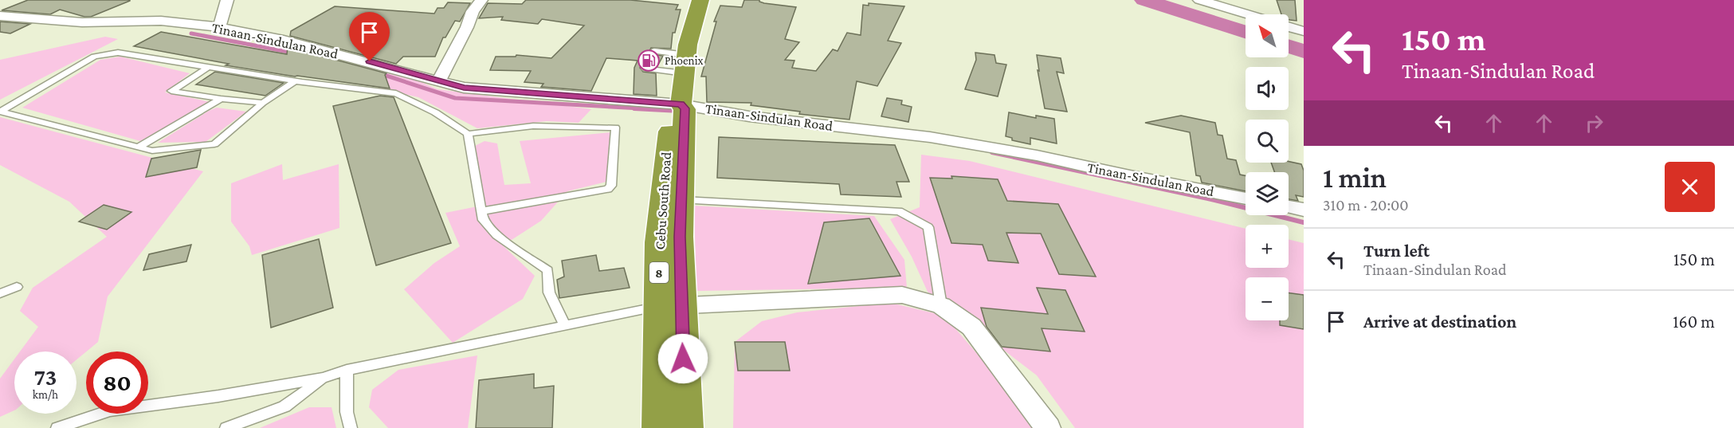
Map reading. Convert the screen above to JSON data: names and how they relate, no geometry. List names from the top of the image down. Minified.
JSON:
{"streets":{"highway":["Cebu South Road","8"],"street":["Tinaan-Sindulan Road"]},"crossings":[["Tinaan-Sindulan Road","Cebu South Road"]],"places":{"fuel station":["Phoenix"]},"north":"top left","page":{"turn":["150 m","Tinaan-Sindulan Road"],"map_buttons":["+","−"],"heading":["1 min","310 m · 20:00"],"list":[{"name":"Turn left","note":"Tinaan-Sindulan Road","value":"150 m"},{"name":"Arrive at destination","value":"160 m"}],"speed":"73 km/h","limit":"80"}}
